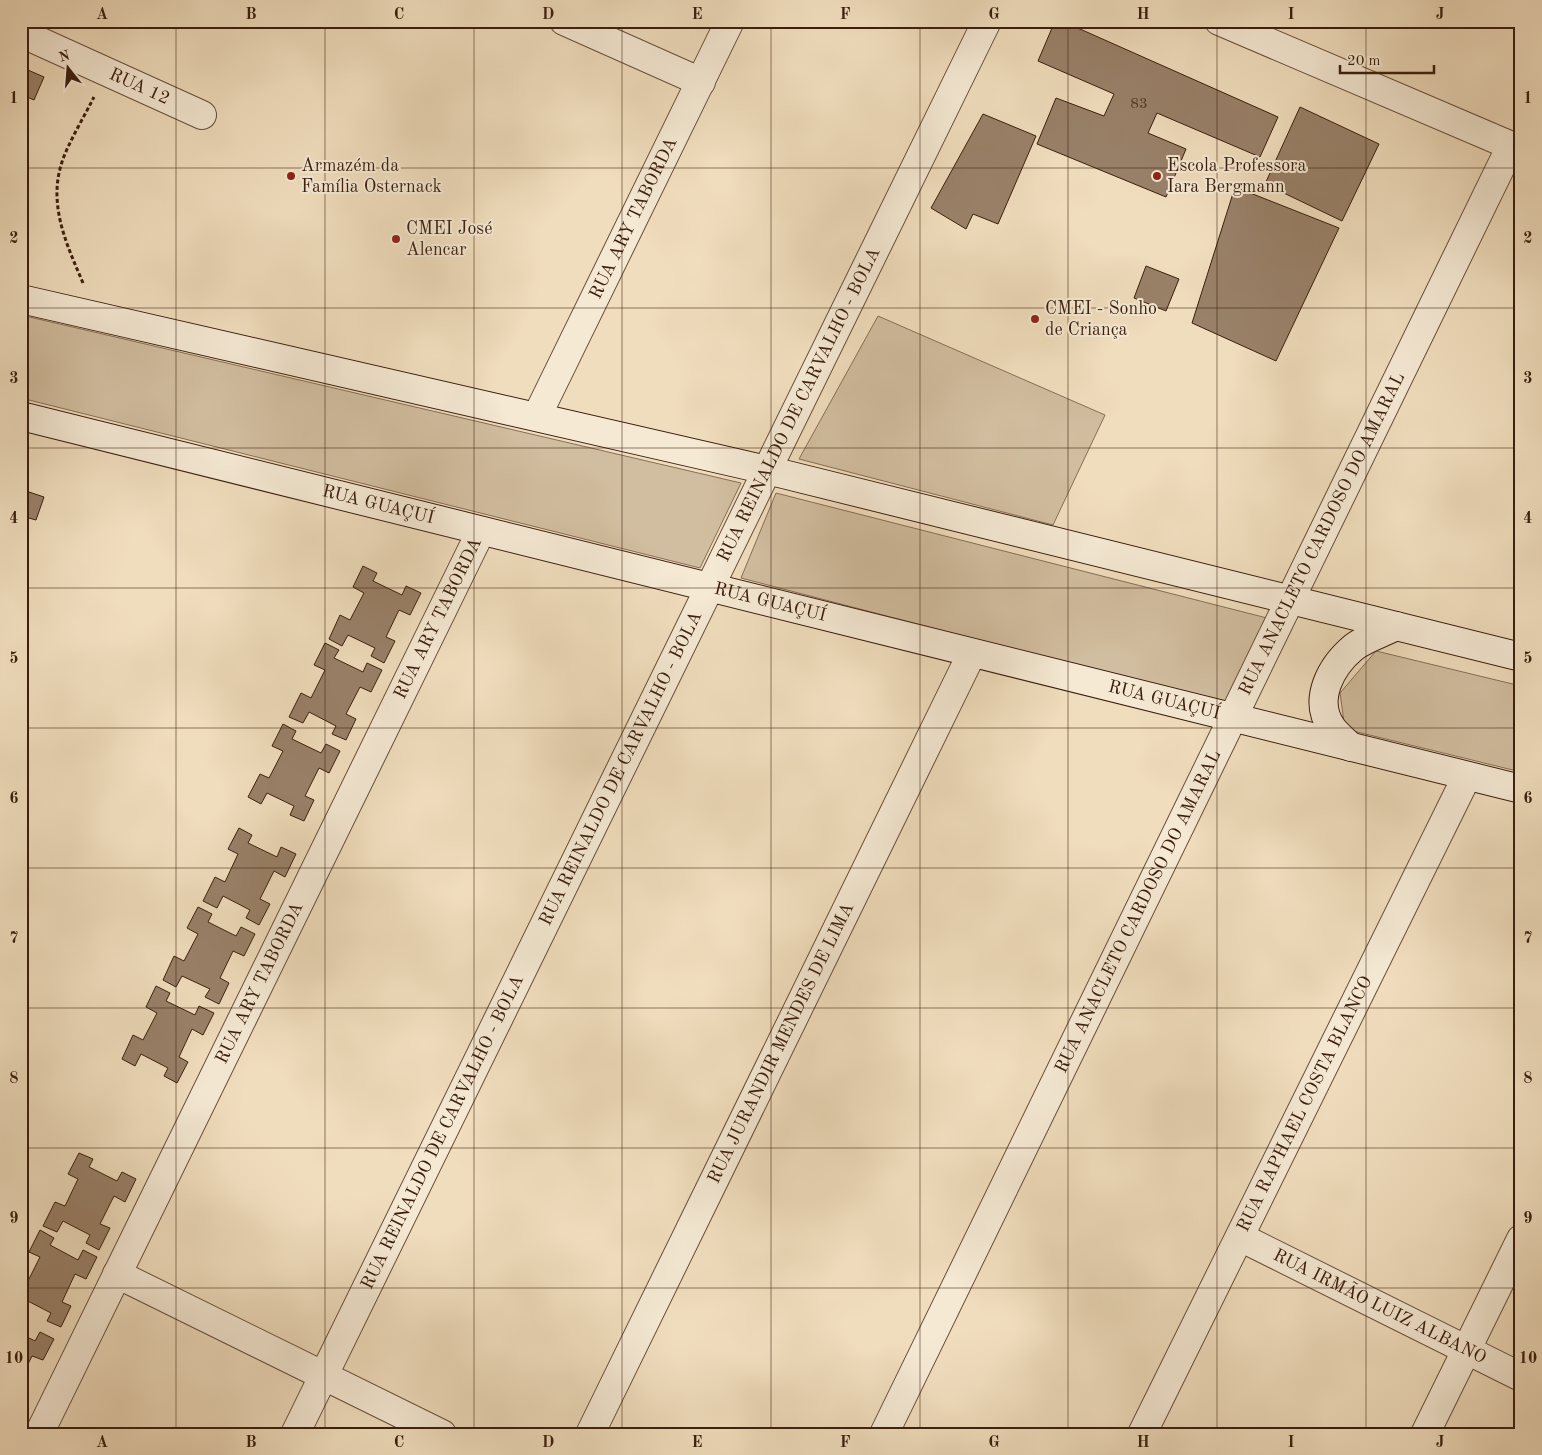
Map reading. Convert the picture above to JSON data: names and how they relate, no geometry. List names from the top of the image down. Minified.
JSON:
{"streets":{"street":["RUA 12","RUA ARY TABORDA","RUA REINALDO DE CARVALHO - BOLA","RUA GUAÇUÍ","RUA ANACLETO CARDOSO DO AMARAL","RUA JURANDIR MENDES DE LIMA","RUA RAPHAEL COSTA BLANCO","RUA IRMÃO LUIZ ALBANO"]},"crossings":[["RUA ARY TABORDA","RUA GUAÇUÍ"],["RUA REINALDO DE CARVALHO - BOLA","RUA GUAÇUÍ"],["RUA GUAÇUÍ","RUA ANACLETO CARDOSO DO AMARAL"],["RUA GUAÇUÍ","RUA JURANDIR MENDES DE LIMA"],["RUA GUAÇUÍ","RUA RAPHAEL COSTA BLANCO"],["RUA RAPHAEL COSTA BLANCO","RUA IRMÃO LUIZ ALBANO"]],"places":["Armazém da Família Osternack","Escola Professora Iara Bergmann","CMEI José Alencar","CMEI - Sonho de Criança"],"house_numbers":["83"],"scale_bar":"20 m","north":"top","grid":{"columns":["A","B","C","D","E","F","G","H","I","J"],"rows":["1","2","3","4","5","6","7","8","9","10"]}}
